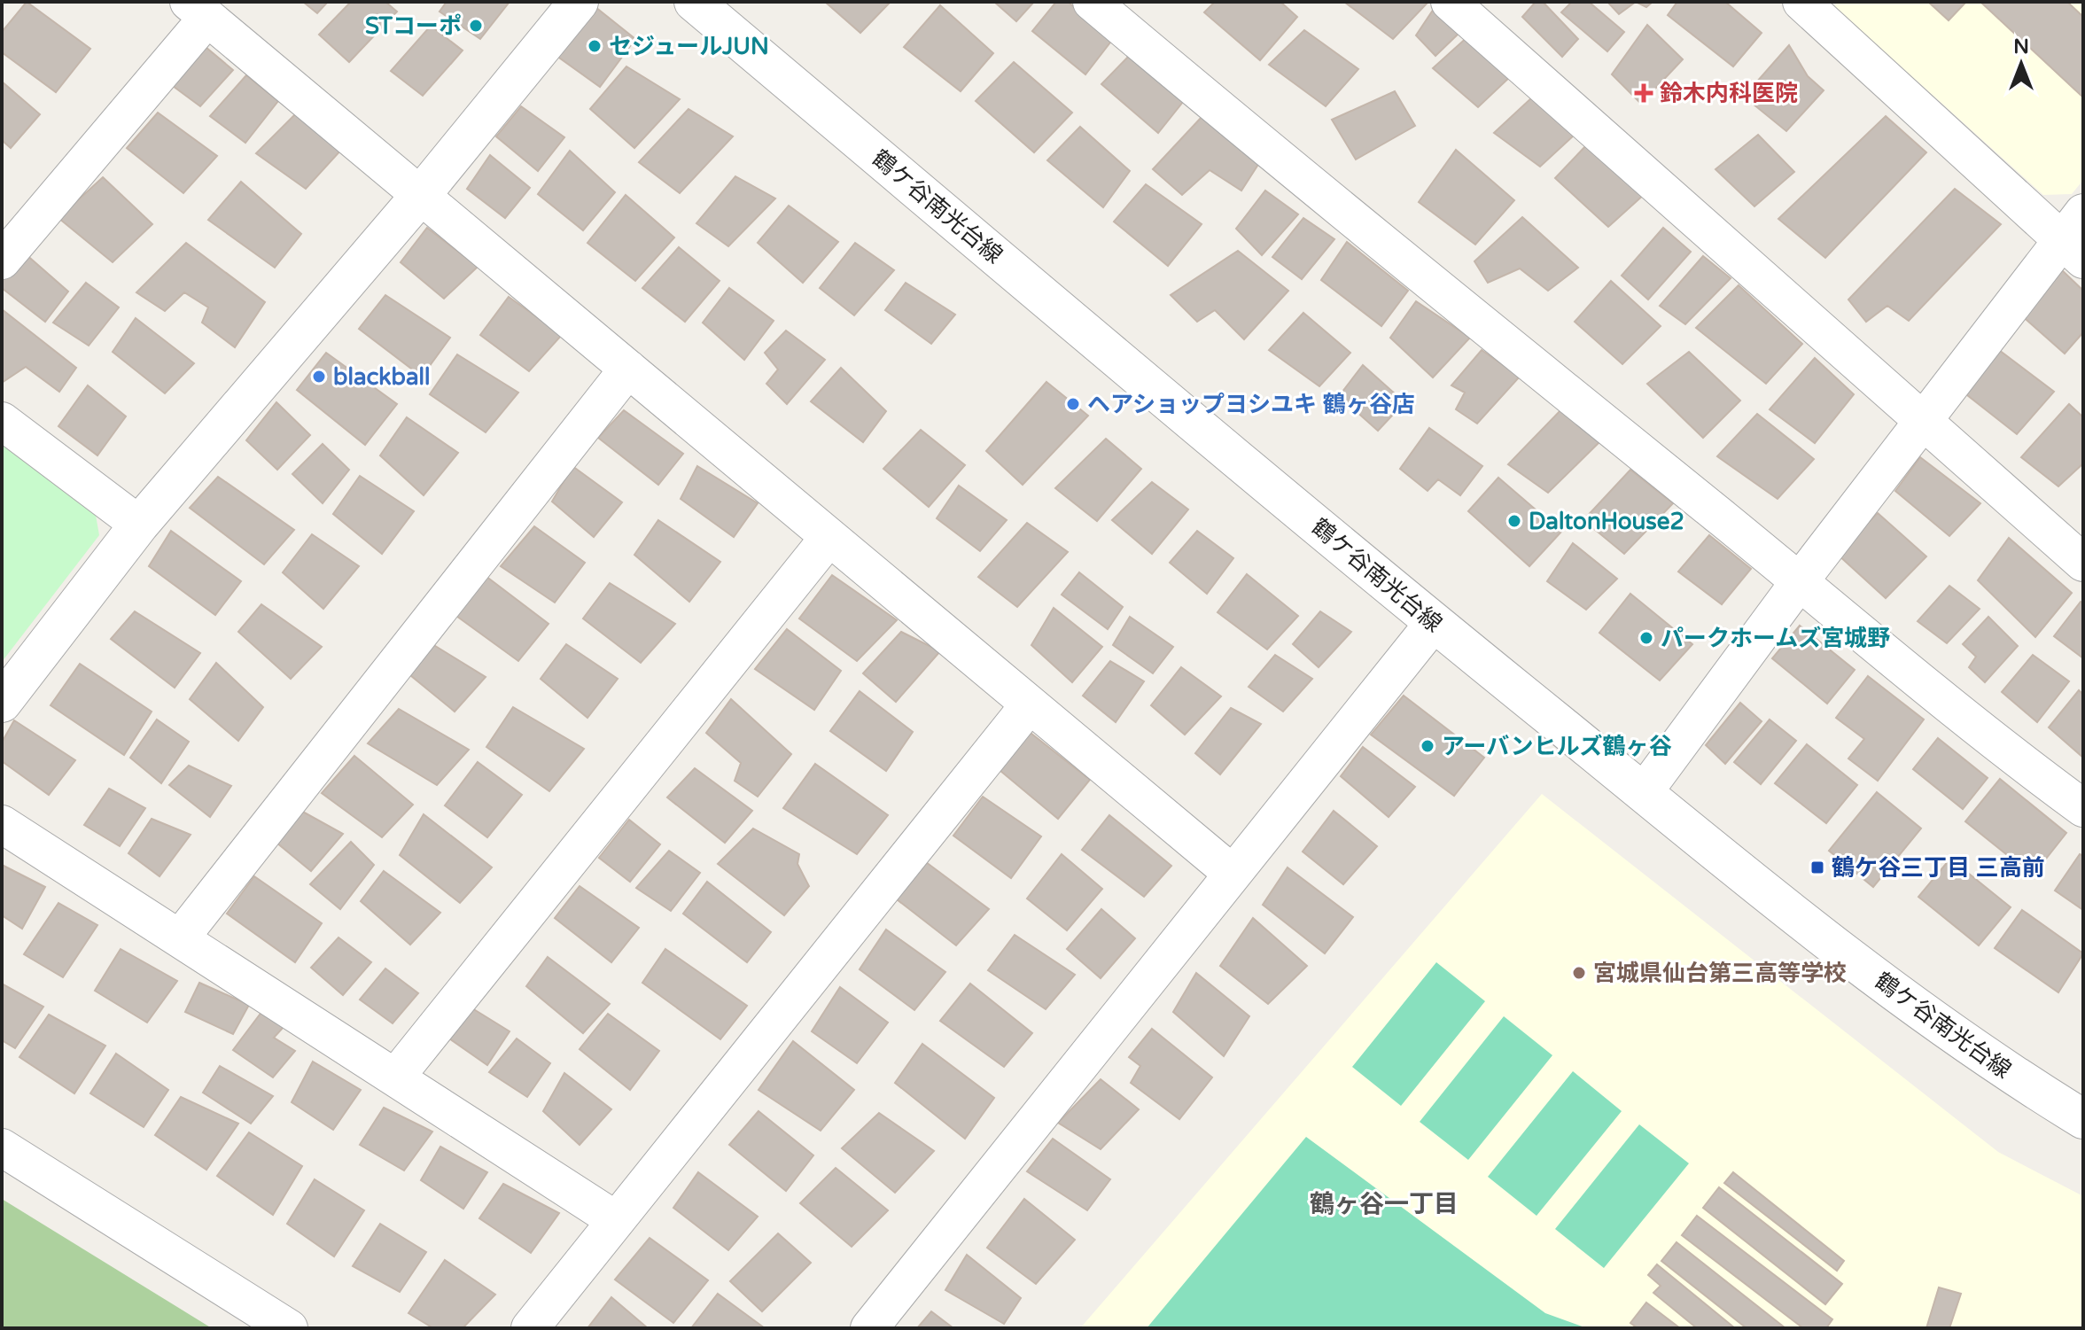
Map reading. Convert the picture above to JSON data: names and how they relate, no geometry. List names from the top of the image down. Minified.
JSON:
{"streets":{"street":["鶴ケ谷南光台線"]},"districts":["鶴ヶ谷一丁目"],"places":{"other":["STコーポ","セジュールJUN","blackball","ヘアショップヨシユキ 鶴ヶ谷店","DaltonHouse2","パークホームズ宮城野","アーバンヒルズ鶴ヶ谷","宮城県仙台第三高等学校"],"health":["鈴木内科医院"],"transit":["鶴ケ谷三丁目 三高前"]},"north":"top"}
